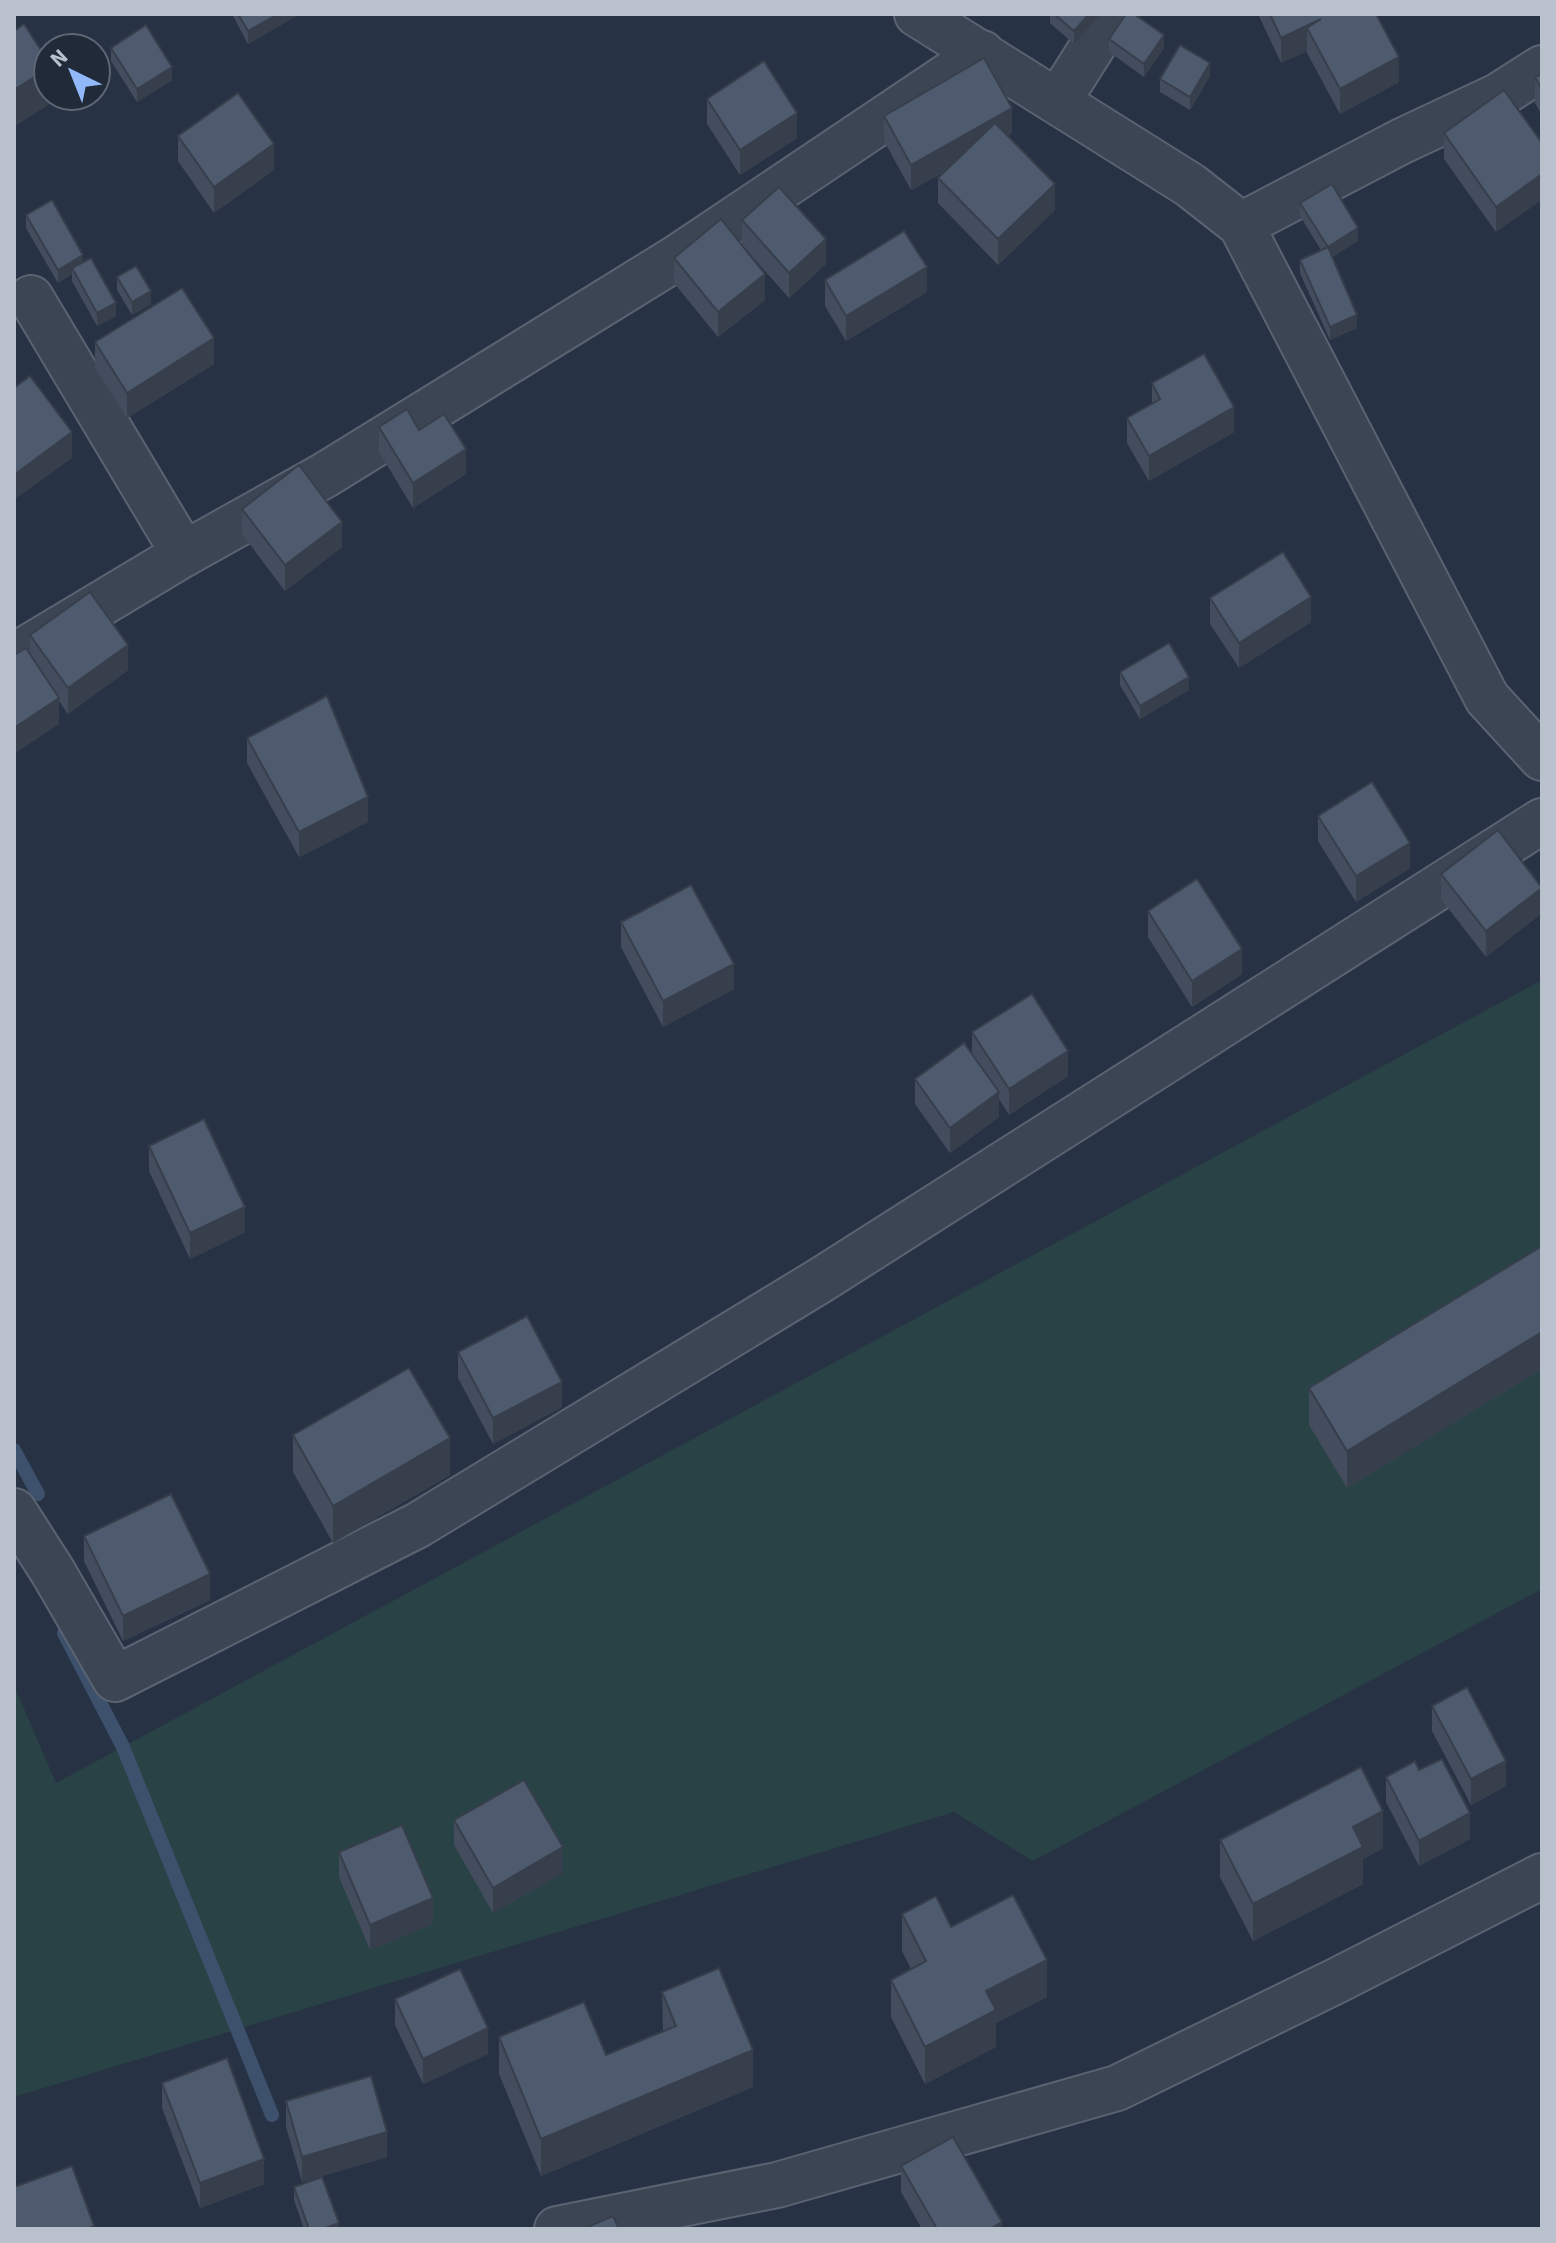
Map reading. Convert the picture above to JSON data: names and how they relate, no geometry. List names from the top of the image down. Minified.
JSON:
{"north":"top left"}
